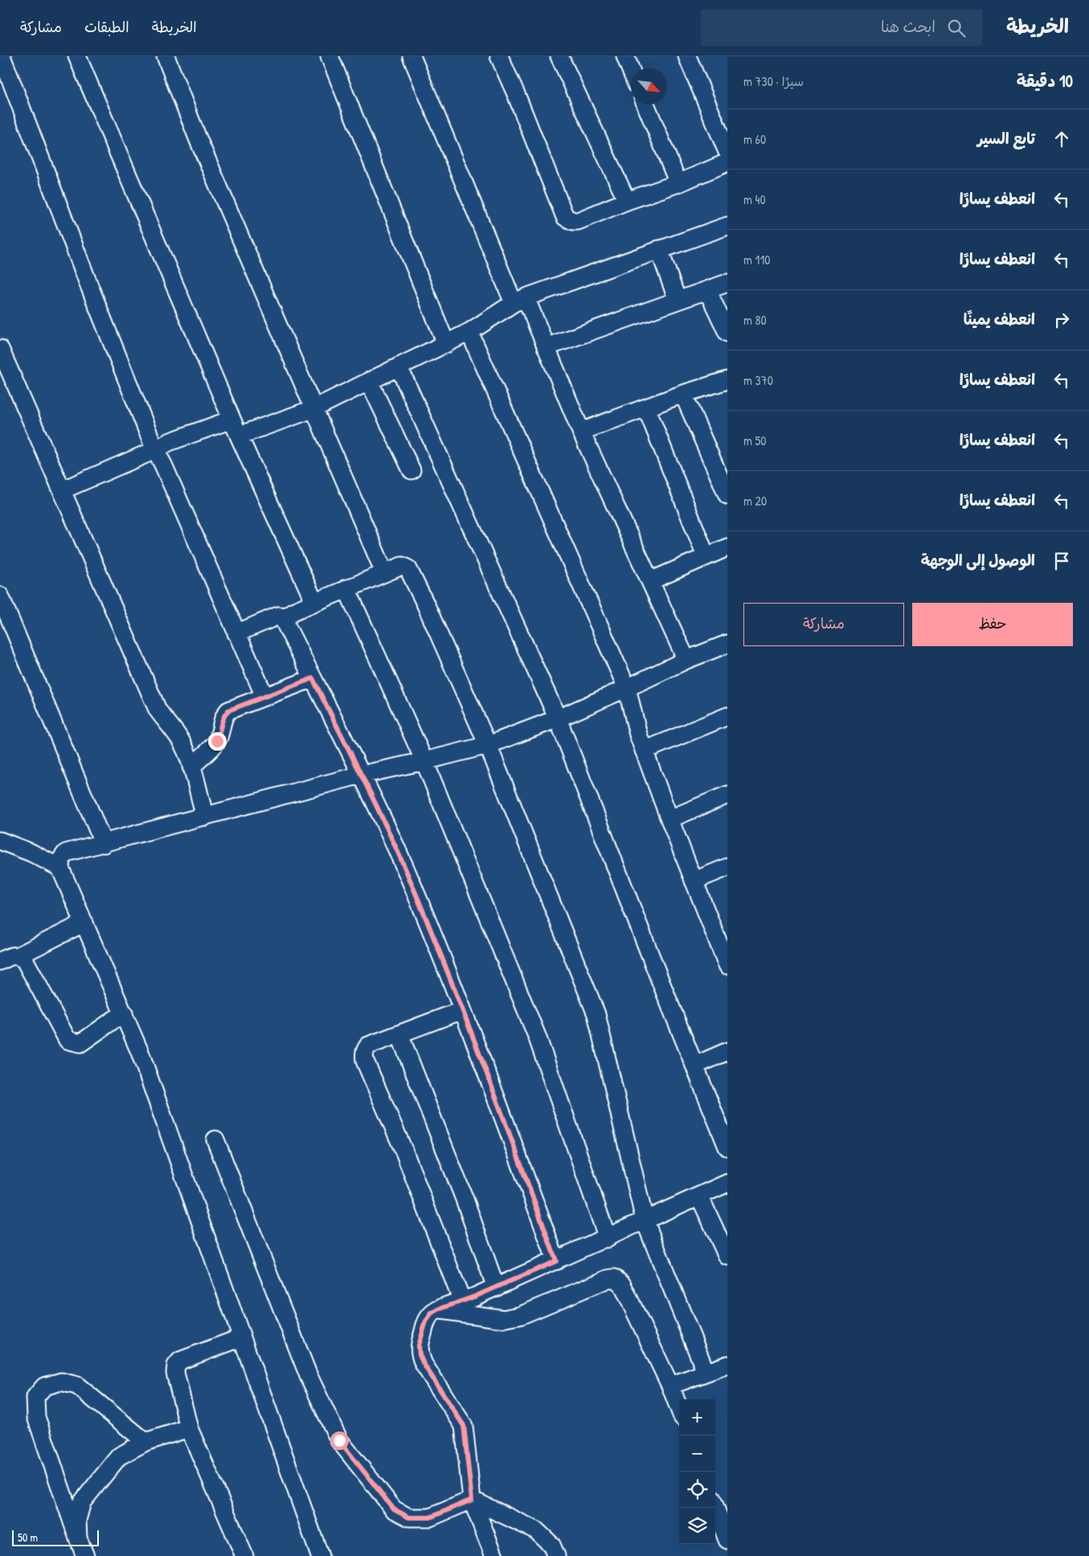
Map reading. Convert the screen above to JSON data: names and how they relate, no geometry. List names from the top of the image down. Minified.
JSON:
{"scale_bar":"50 m","north":"bottom right","page":{"header":"الخريطة","search":"ابحث هنا","nav":["الخريطة","الطبقات","مشاركة"],"heading":["10 دقيقة","سيرًا · 730 m"],"list":[["تابع السير","60 m"],["انعطف يسارًا","40 m"],["انعطف يسارًا","110 m"],["انعطف يمينًا","80 m"],["انعطف يسارًا","370 m"],["انعطف يسارًا","50 m"],["انعطف يسارًا","20 m"],"الوصول إلى الوجهة"],"buttons":["حفظ","مشاركة"],"map_buttons":["+","−"],"scale":"50 m"}}
